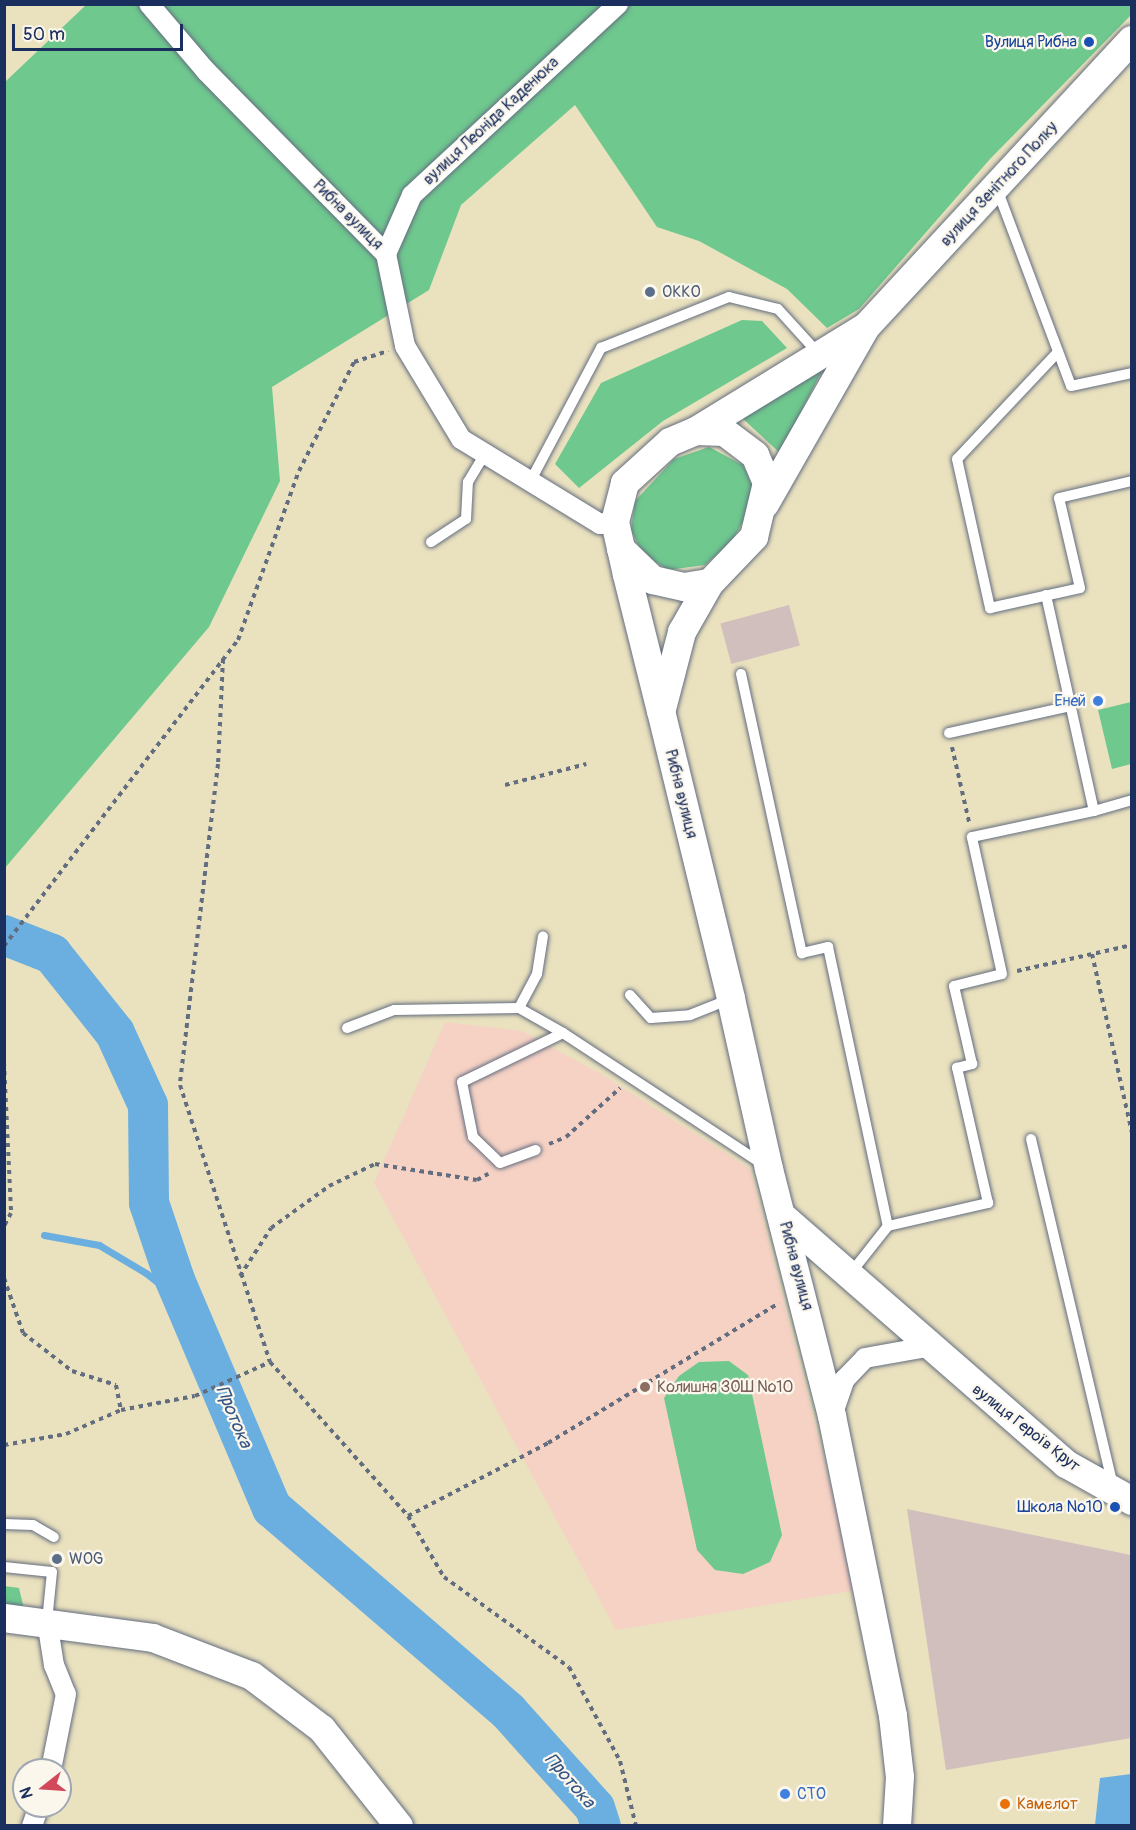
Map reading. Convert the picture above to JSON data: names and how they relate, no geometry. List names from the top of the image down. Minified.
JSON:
{"streets":{"street":["вулиця Леоніда Каденюка","вулиця Зенітного Полку","Рибна вулиця","вулиця Героїв Крут"]},"crossings":[["вулиця Леоніда Каденюка","Рибна вулиця"],["вулиця Зенітного Полку","Рибна вулиця"],["Рибна вулиця","вулиця Героїв Крут"]],"water":["Протока"],"places":["Вулиця Рибна","ОККО","Еней","Колишня ЗОШ №10","Школа №10","WOG","СТО","Камєлот"],"scale_bar":"50 m","north":"left"}
